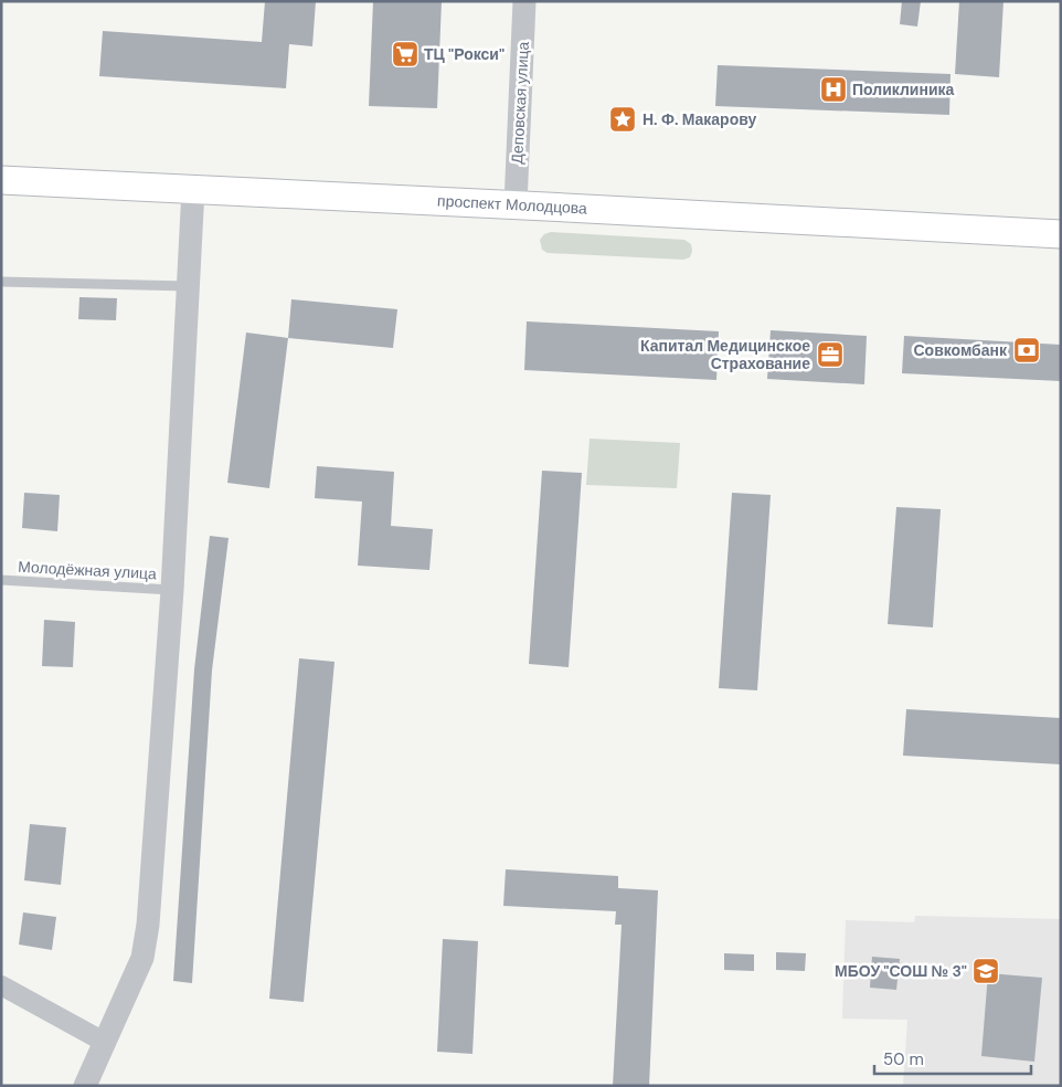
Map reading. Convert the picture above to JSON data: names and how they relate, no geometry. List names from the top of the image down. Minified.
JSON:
{"streets":{"main road":["проспект Молодцова"],"street":["Деповская улица"],"lane":["Молодёжная улица"]},"crossings":[["Деповская улица","проспект Молодцова"]],"places":{"supermarket":["ТЦ \"Рокси\""],"hospital":["Поликлиника"],"place":["Н. Ф. Макарову"],"bank":["Совкомбанк"],"office":["Капитал Медицинское Страхование"],"school or university":["МБОУ \"СОШ № 3\""]},"scale_bar":"50 m"}
